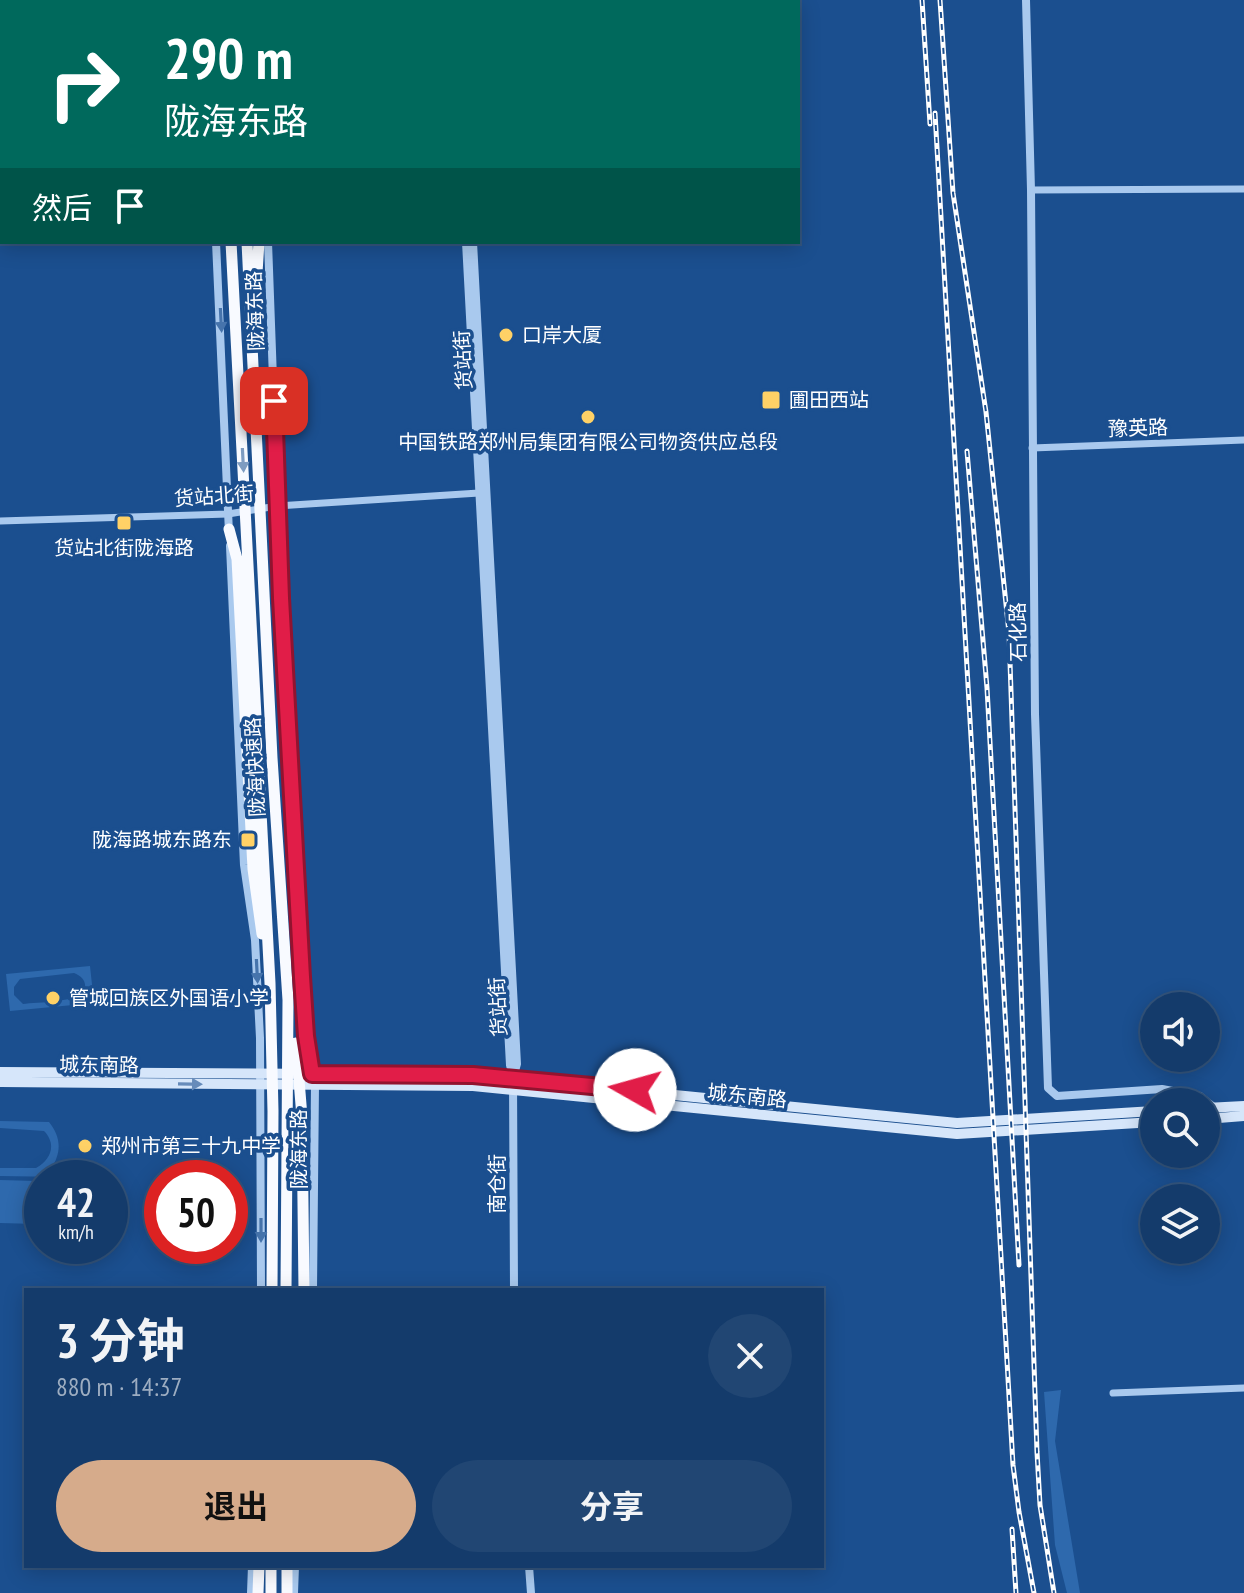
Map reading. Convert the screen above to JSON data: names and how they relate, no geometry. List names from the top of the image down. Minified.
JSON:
{"streets":{"highway":["陇海快速路"],"main road":["城东南路"],"street":["陇海东路","货站街","豫英路","货站北街","石化路","南仓街"]},"crossings":[["陇海东路","货站北街"],["陇海东路","城东南路"],["货站街","货站北街"],["货站街","城东南路"],["货站街","南仓街"],["豫英路","石化路"],["城东南路","南仓街"]],"places":{"other":["口岸大厦","中国铁路郑州局集团有限公司物资供应总段","管城回族区外国语小学","郑州市第三十九中学"],"transit":["圃田西站","货站北街陇海路","陇海路城东路东"]},"page":{"turn":["290 m","陇海东路"],"then":"然后","speed":"42 km/h","limit":"50","heading":["3 分钟","880 m · 14:37"],"buttons":["退出","分享"]}}
